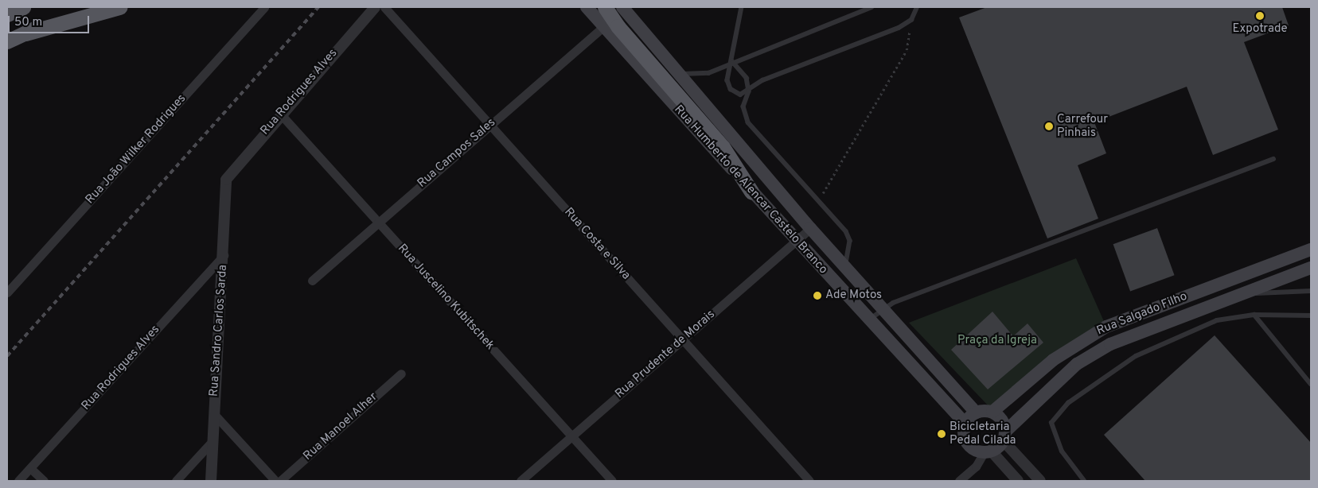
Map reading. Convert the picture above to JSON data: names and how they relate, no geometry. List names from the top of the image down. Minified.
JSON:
{"streets":{"main road":["Rua Humberto de Alencar Castelo Branco","Rua Salgado Filho"],"street":["Rua Rodrigues Alves","Rua João Wilker Rodrigues","Rua Campos Sales","Rua Costa e Silva","Rua Juscelino Kubitschek","Rua Sandro Carlos Sarda","Rua Prudente de Morais","Rua Manoel Alher"]},"crossings":[["Rua Rodrigues Alves","Rua Juscelino Kubitschek"],["Rua Rodrigues Alves","Rua Sandro Carlos Sarda"],["Rua Campos Sales","Rua Humberto de Alencar Castelo Branco"],["Rua Campos Sales","Rua Costa e Silva"],["Rua Campos Sales","Rua Juscelino Kubitschek"],["Rua Humberto de Alencar Castelo Branco","Rua Salgado Filho"],["Rua Humberto de Alencar Castelo Branco","Rua Prudente de Morais"],["Rua Costa e Silva","Rua Prudente de Morais"],["Rua Juscelino Kubitschek","Rua Prudente de Morais"]],"parks":["Praça da Igreja"],"places":["Expotrade","Carrefour Pinhais","Ade Motos","Bicicletaria Pedal Cilada"],"scale_bar":"50 m"}
